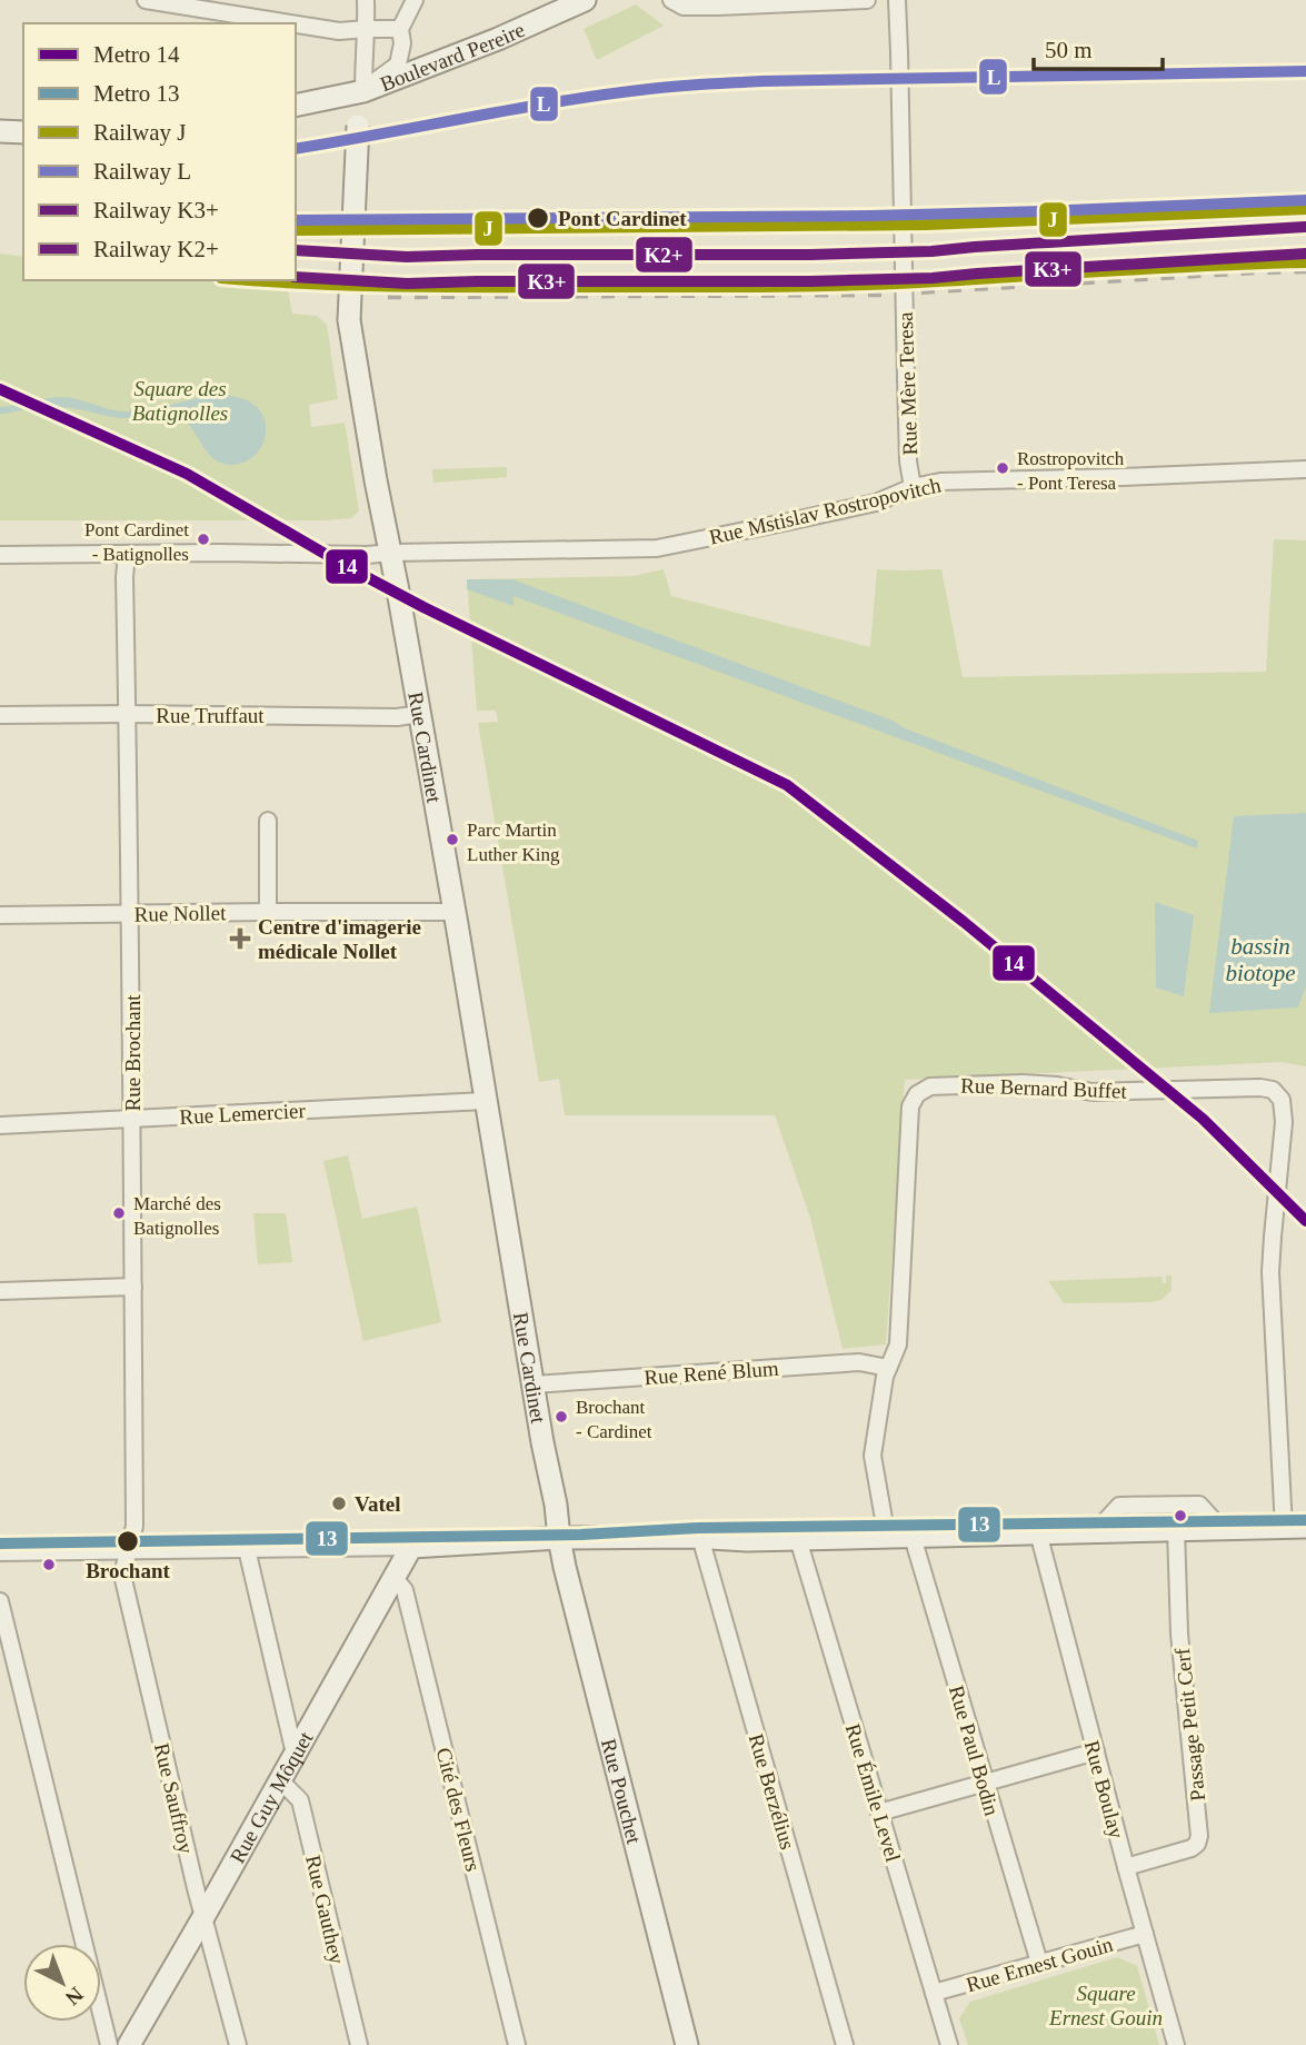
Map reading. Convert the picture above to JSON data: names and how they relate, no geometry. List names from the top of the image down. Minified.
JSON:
{"streets":{"main road":["Boulevard Pereire","Rue Cardinet","Rue Pouchet","Rue Guy Môquet"],"street":["Rue Mère Teresa","Rue Mstislav Rostropovitch","Rue Truffaut","Rue Nollet","Rue Brochant","Rue Bernard Buffet","Rue Lemercier","Rue René Blum","Passage Petit Cerf","Rue Paul Bodin","Rue Boulay","Rue Berzélius","Rue Émile Level","Rue Sauffroy","Cité des Fleurs","Rue Gauthey","Rue Ernest Gouin"]},"crossings":[["Boulevard Pereire","Rue Cardinet"],["Rue Mère Teresa","Rue Mstislav Rostropovitch"],["Rue Mstislav Rostropovitch","Rue Cardinet"],["Rue Mstislav Rostropovitch","Rue Brochant"],["Rue Truffaut","Rue Cardinet"],["Rue Truffaut","Rue Brochant"],["Rue Cardinet","Rue Nollet"],["Rue Cardinet","Rue Lemercier"],["Rue Cardinet","Rue René Blum"],["Rue Cardinet","Rue Pouchet"],["Rue Nollet","Rue Brochant"],["Rue Brochant","Rue Lemercier"],["Rue Brochant","Rue Sauffroy"],["Rue Bernard Buffet","Rue René Blum"],["Passage Petit Cerf","Rue Boulay"],["Rue Paul Bodin","Rue Ernest Gouin"],["Rue Boulay","Rue Ernest Gouin"],["Rue Émile Level","Rue Ernest Gouin"],["Rue Guy Môquet","Rue Sauffroy"],["Rue Guy Môquet","Cité des Fleurs"],["Rue Guy Môquet","Rue Gauthey"]],"water":["bassin biotope"],"parks":["Square des Batignolles","Square Ernest Gouin"],"places":{"other":["Pont Cardinet","Rostropovitch - Pont Teresa","Pont Cardinet - Batignolles","Parc Martin Luther King","Marché des Batignolles","Brochant - Cardinet","Vatel","Brochant"],"health":["Centre d'imagerie médicale Nollet"]},"lines":["rail line L","rail line J","rail line K2+","rail line K3+","metro line 14","metro line 13"],"legend":["Metro 14","Metro 13","Railway J","Railway L","Railway K3+","Railway K2+"],"scale_bar":"50 m","north":"bottom right"}
